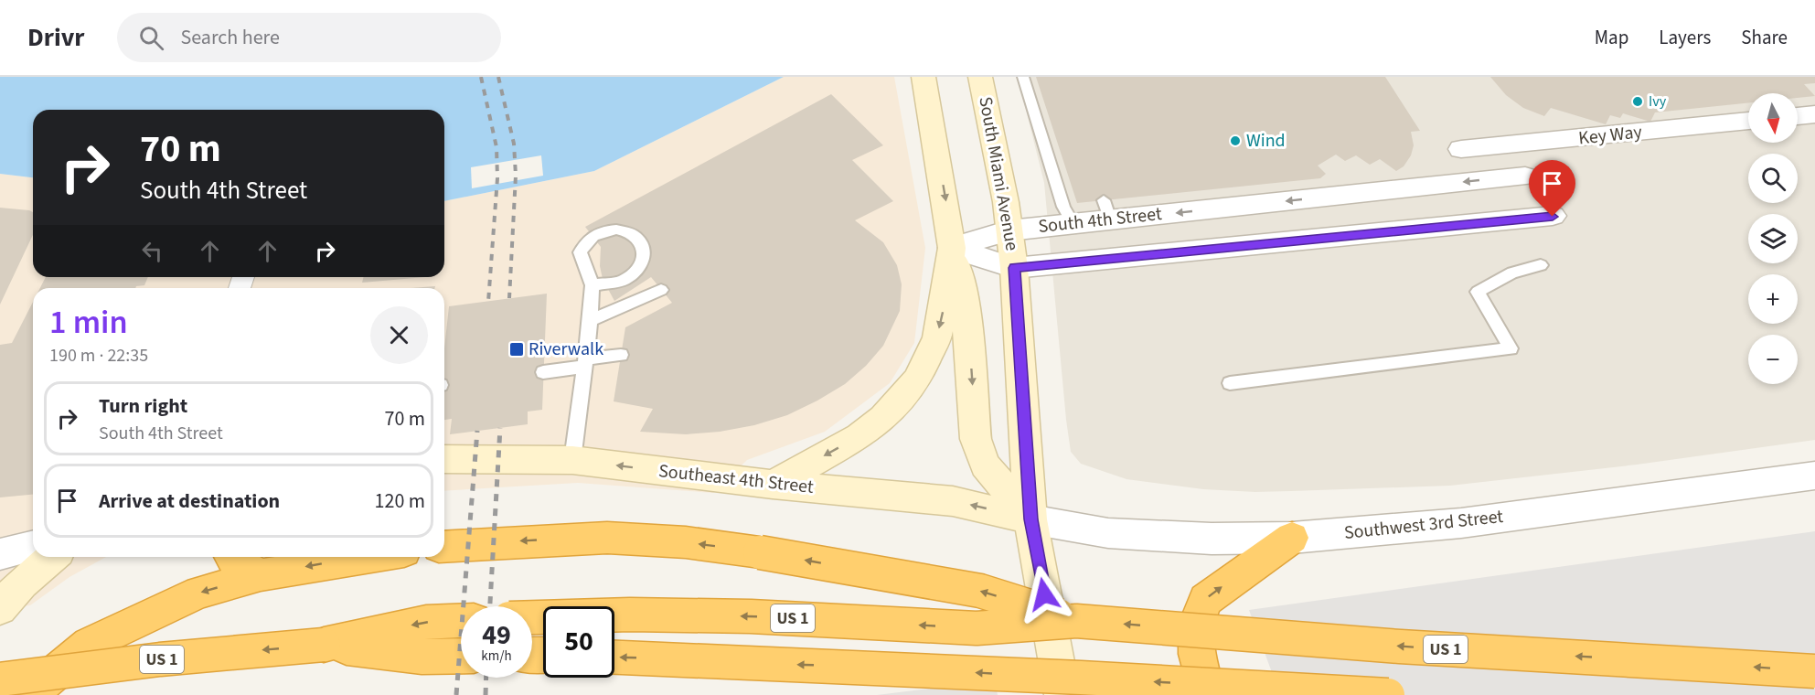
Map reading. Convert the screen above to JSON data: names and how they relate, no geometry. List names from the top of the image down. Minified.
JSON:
{"streets":{"highway":["US 1"],"main road":["South Miami Avenue","Southeast 4th Street"],"street":["Key Way","South 4th Street","Southwest 3rd Street"]},"crossings":[["South Miami Avenue","South 4th Street"],["South Miami Avenue","Southeast 4th Street"],["South Miami Avenue","Southwest 3rd Street"],["Southeast 4th Street","Southwest 3rd Street"]],"one_way":["Southeast 4th Street"],"places":{"other":["Ivy","Wind"],"transit":["Riverwalk"]},"north":"bottom","page":{"header":"Drivr","search":"Search here","nav":["Map","Layers","Share"],"map_buttons":["+","−"],"turn":["70 m","South 4th Street"],"heading":["1 min","190 m · 22:35"],"list":[{"name":"Turn right","note":"South 4th Street","value":"70 m"},{"name":"Arrive at destination","value":"120 m"}],"speed":"49 km/h","limit":"50"}}
